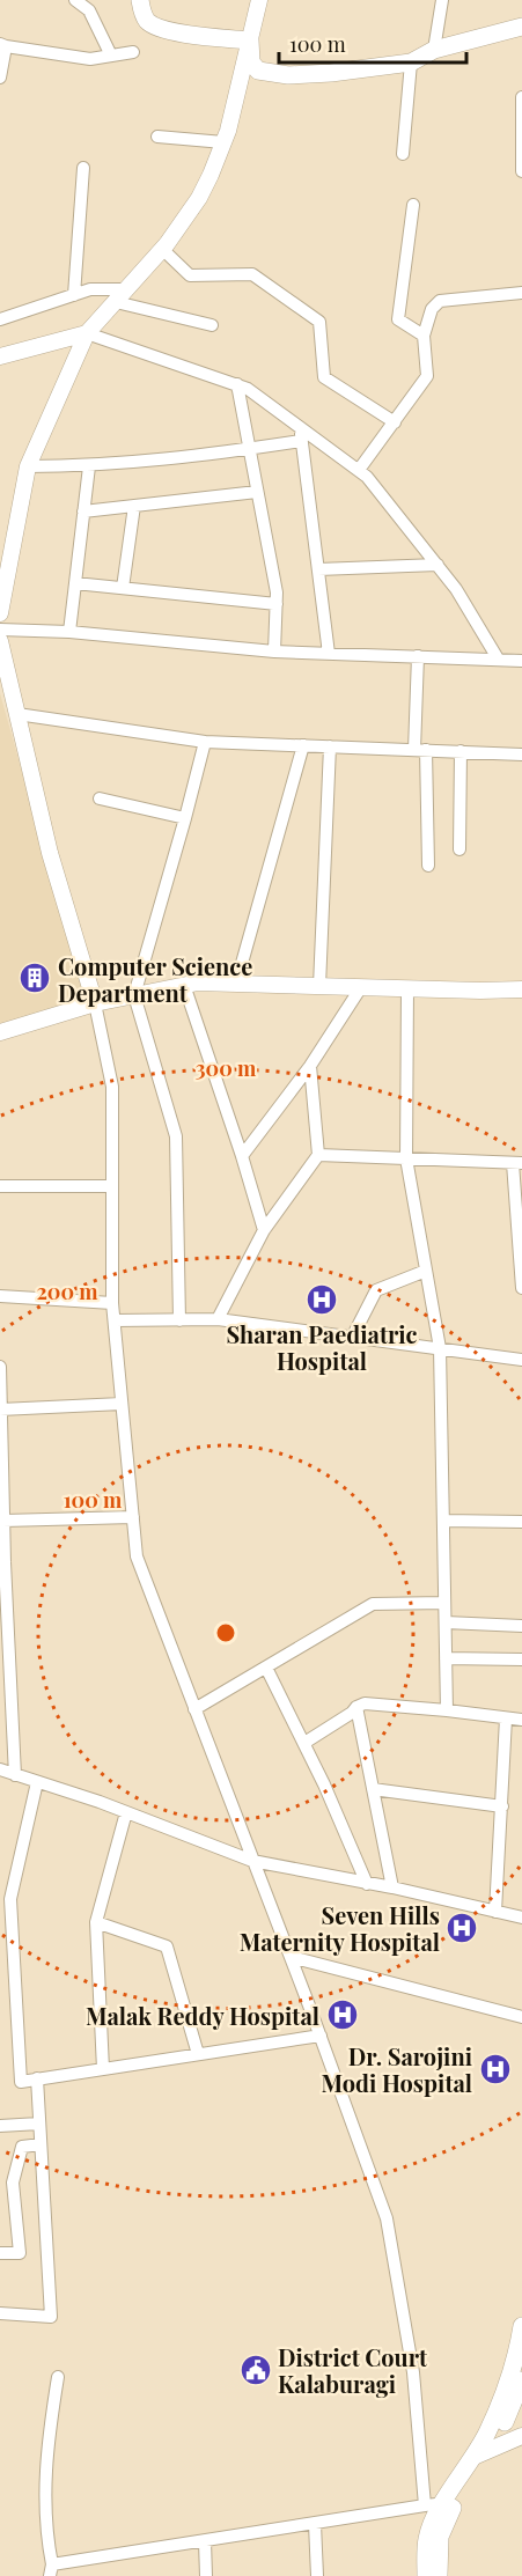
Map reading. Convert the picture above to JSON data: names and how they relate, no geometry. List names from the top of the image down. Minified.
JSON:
{"places":{"building":["Computer Science Department"],"hospital":["Sharan Paediatric Hospital","Seven Hills Maternity Hospital","Malak Reddy Hospital","Dr. Sarojini Modi Hospital"],"public building":["District Court Kalaburagi"]},"scale_bar":"100 m","rings":["300 m","200 m","100 m"]}
